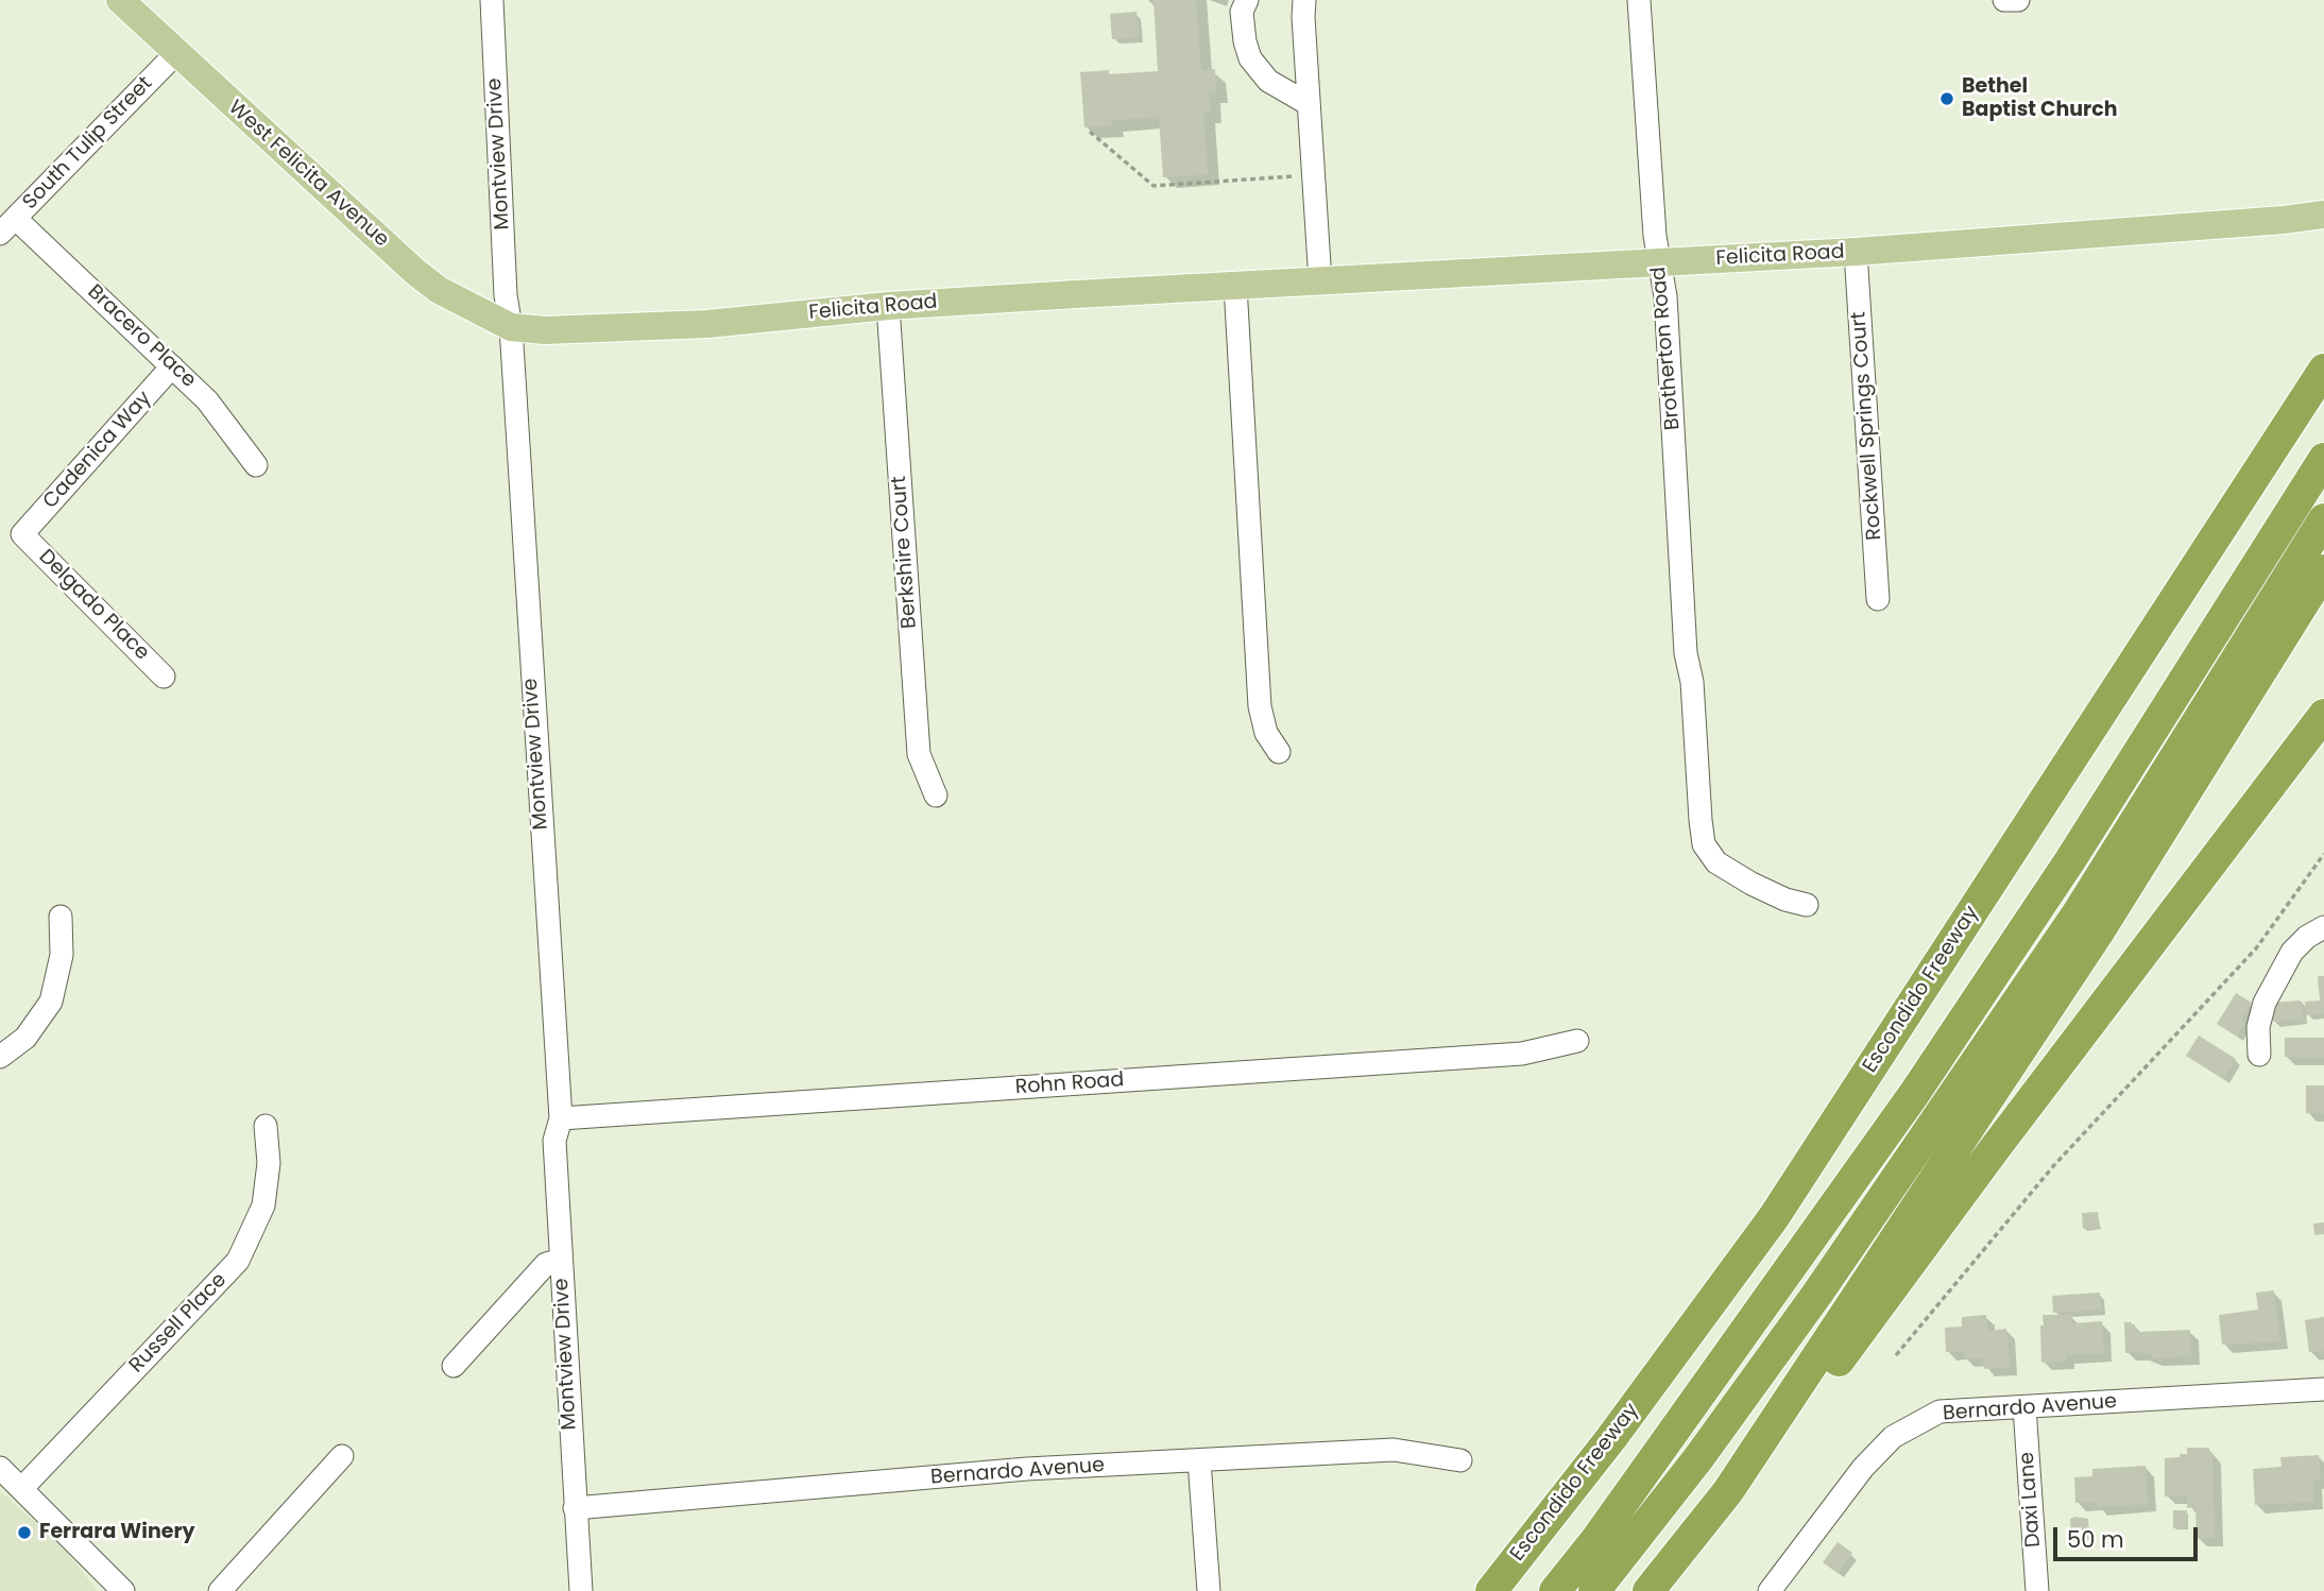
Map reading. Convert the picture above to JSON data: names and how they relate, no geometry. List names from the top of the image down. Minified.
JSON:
{"streets":{"highway":["Escondido Freeway"],"main road":["West Felicita Avenue","Felicita Road"],"street":["South Tulip Street","Montview Drive","Bracero Place","Brotherton Road","Rockwell Springs Court","Cadenica Way","Berkshire Court","Delgado Place","Rohn Road","Russell Place","Bernardo Avenue","Daxi Lane"]},"crossings":[["South Tulip Street","West Felicita Avenue"],["South Tulip Street","Bracero Place"],["Montview Drive","West Felicita Avenue"],["Montview Drive","Felicita Road"],["Montview Drive","Rohn Road"],["Montview Drive","Bernardo Avenue"],["West Felicita Avenue","Felicita Road"],["Felicita Road","Brotherton Road"],["Felicita Road","Rockwell Springs Court"],["Felicita Road","Berkshire Court"],["Bracero Place","Cadenica Way"],["Cadenica Way","Delgado Place"],["Bernardo Avenue","Daxi Lane"]],"places":["Bethel Baptist Church","Ferrara Winery"],"scale_bar":"50 m"}
